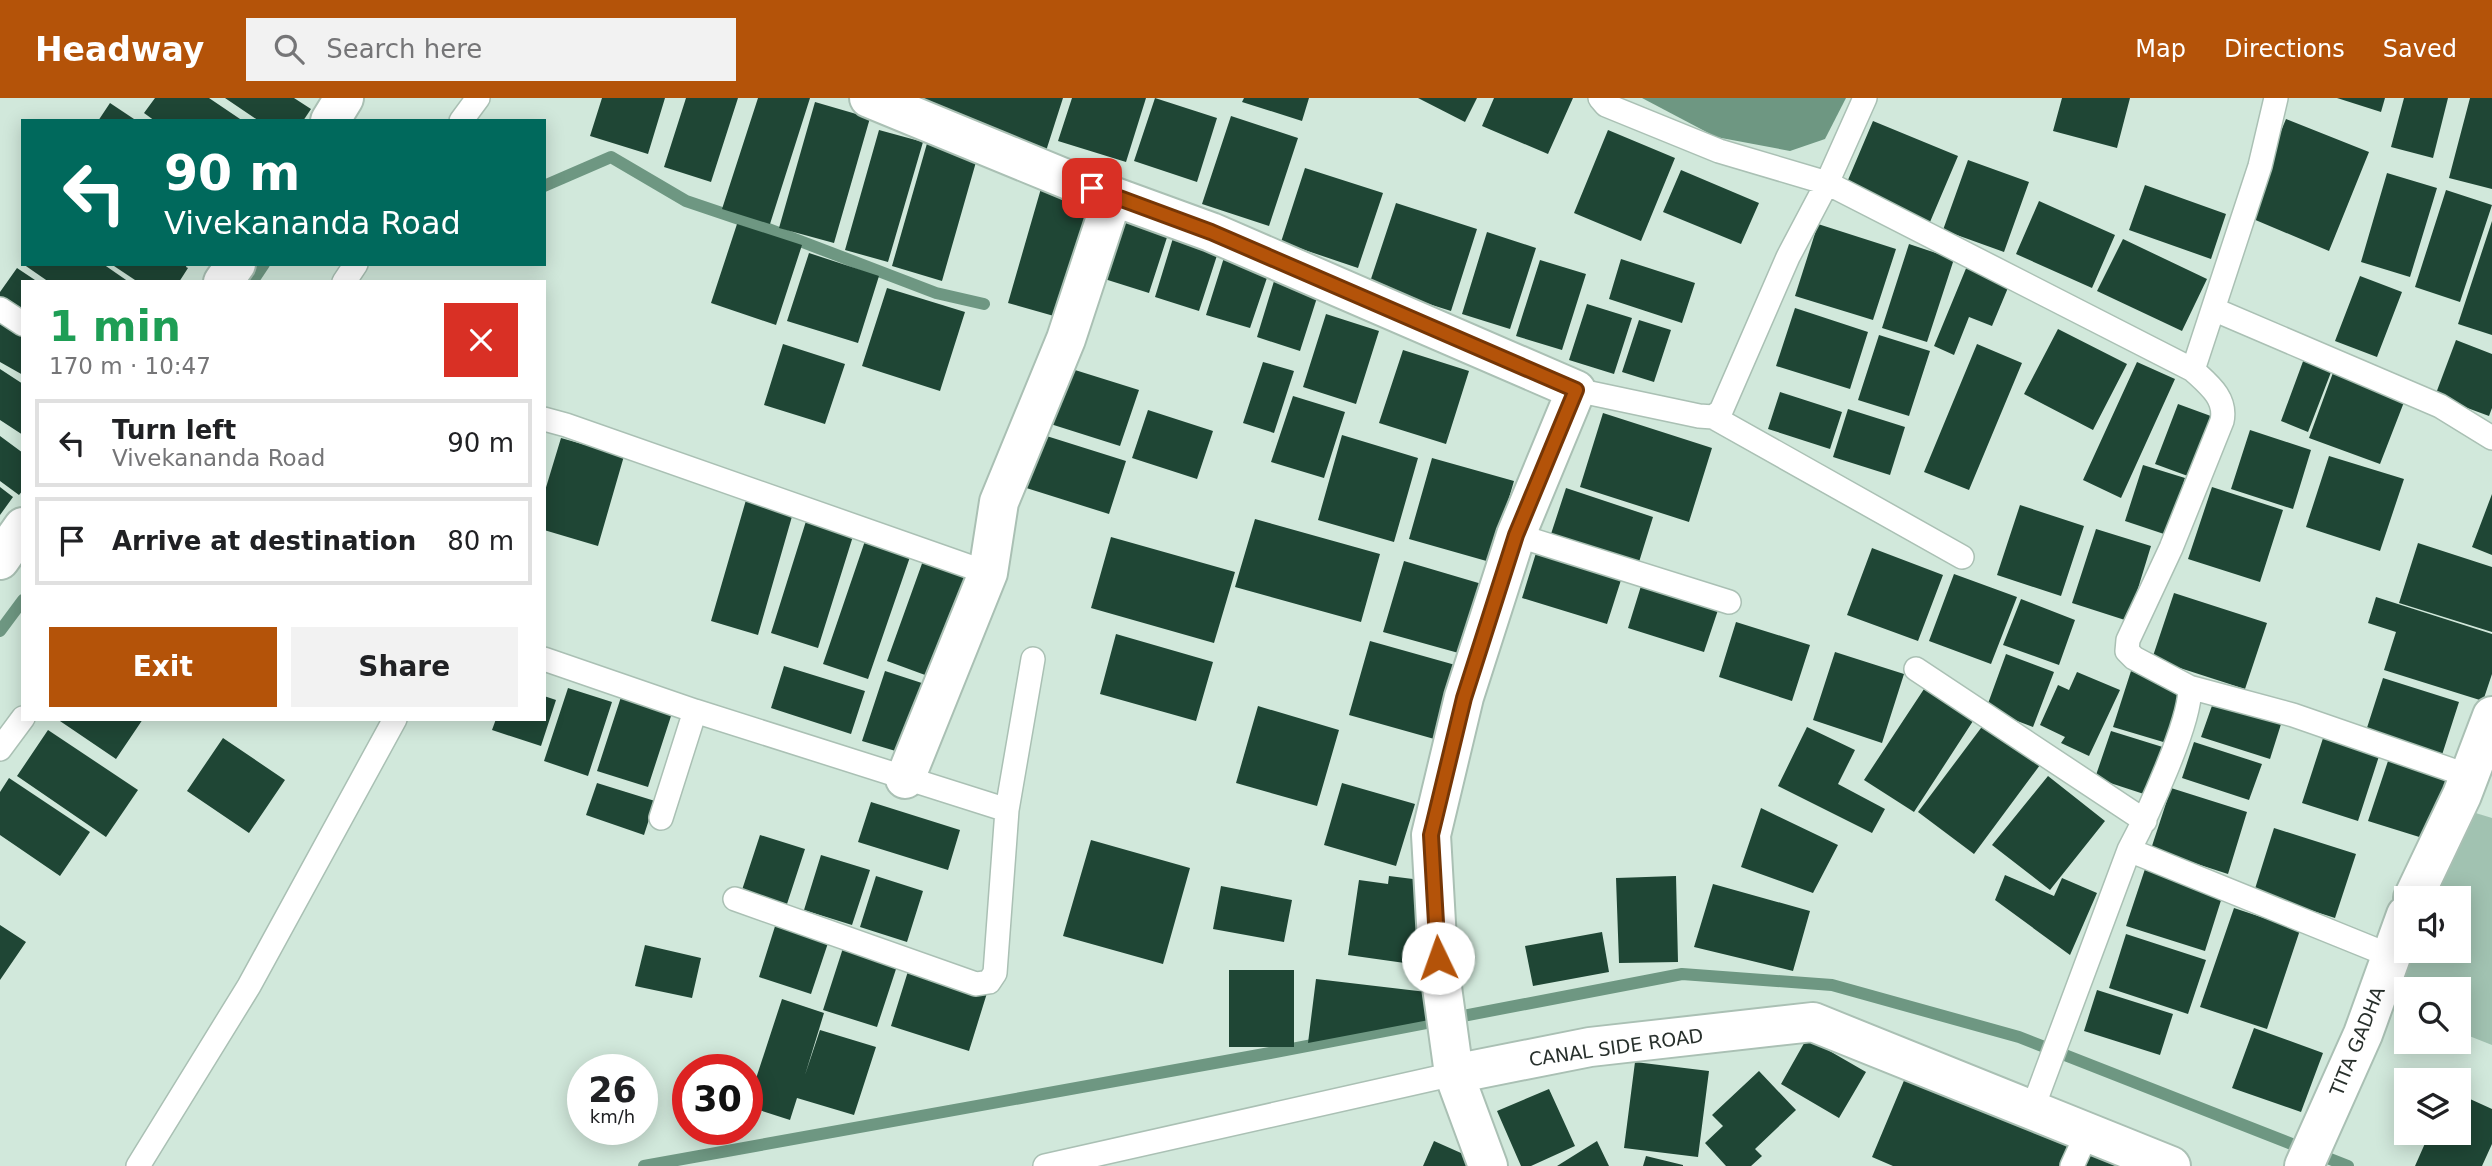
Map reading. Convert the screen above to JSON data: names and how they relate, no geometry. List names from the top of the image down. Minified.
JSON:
{"streets":{"street":["TITA GADHA","CANAL SIDE ROAD"]},"page":{"header":"Headway","search":"Search here","nav":["Map","Directions","Saved"],"turn":["90 m","Vivekananda Road"],"heading":["1 min","170 m · 10:47"],"list":[{"name":"Turn left","note":"Vivekananda Road","value":"90 m"},{"name":"Arrive at destination","value":"80 m"}],"buttons":["Exit","Share"],"speed":"26 km/h","limit":"30"}}
